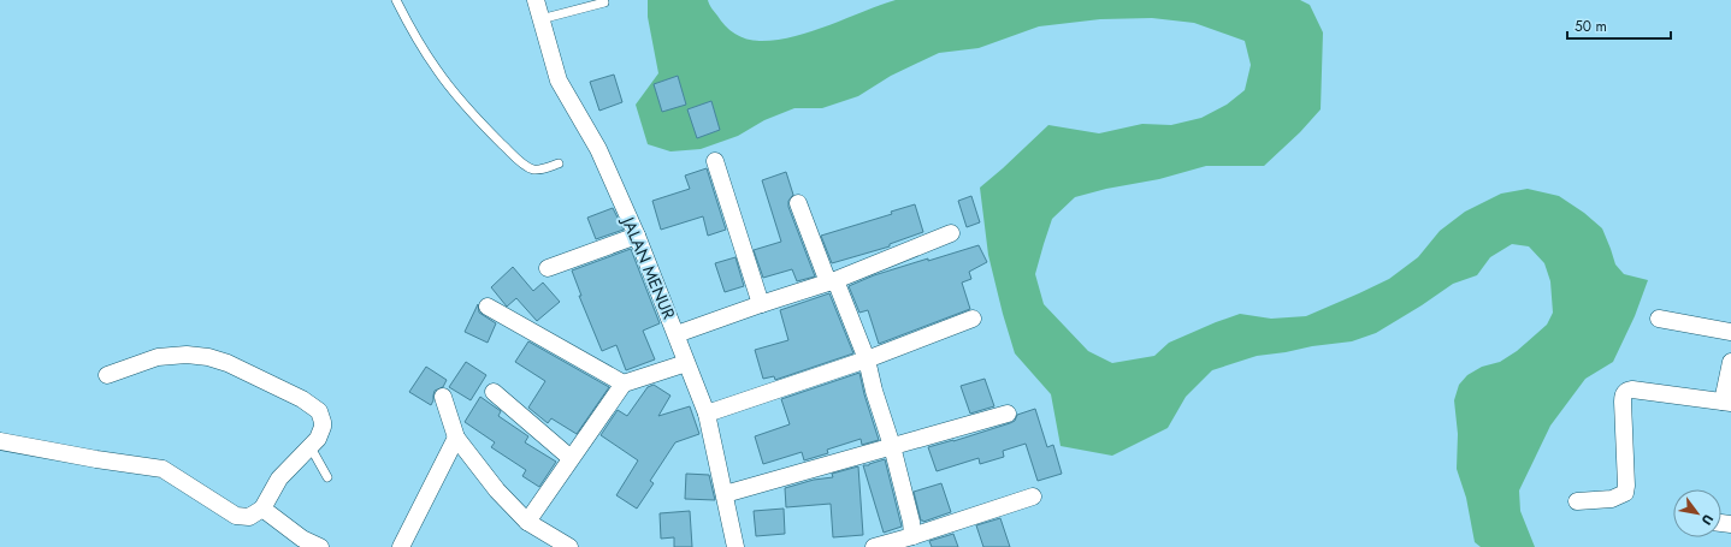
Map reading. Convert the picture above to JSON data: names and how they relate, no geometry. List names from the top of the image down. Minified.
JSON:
{"streets":{"street":["JALAN MENUR"]},"scale_bar":"50 m","north":"bottom right"}
